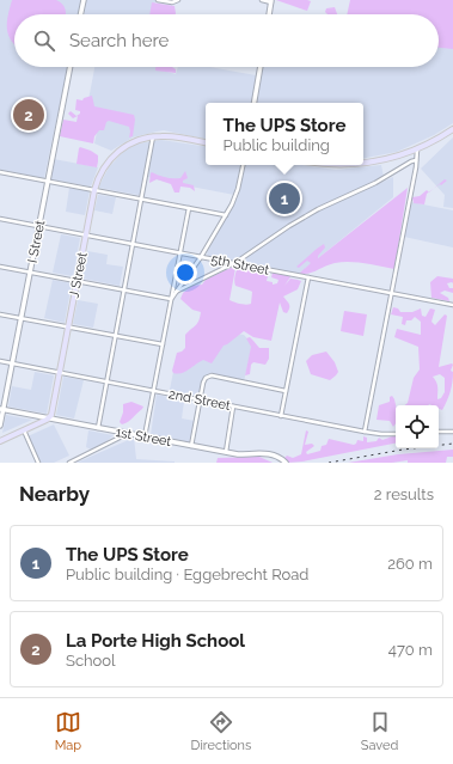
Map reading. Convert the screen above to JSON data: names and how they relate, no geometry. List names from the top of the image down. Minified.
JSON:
{"streets":{"main road":["J Street"],"street":["I Street","5th Street","2nd Street","1st Street"]},"crossings":[["I Street","5th Street"],["I Street","2nd Street"],["I Street","1st Street"],["5th Street","J Street"],["J Street","2nd Street"],["J Street","1st Street"]],"page":{"search":"Search here","pins":["2","1"],"popup":["The UPS Store","Public building"],"heading":["Nearby","2 results"],"list":[{"mark":"1","name":"The UPS Store","note":"Public building · Eggebrecht Road","value":"260 m"},{"mark":"2","name":"La Porte High School","note":"School","value":"470 m"}],"nav":["Map","Directions","Saved"]}}
